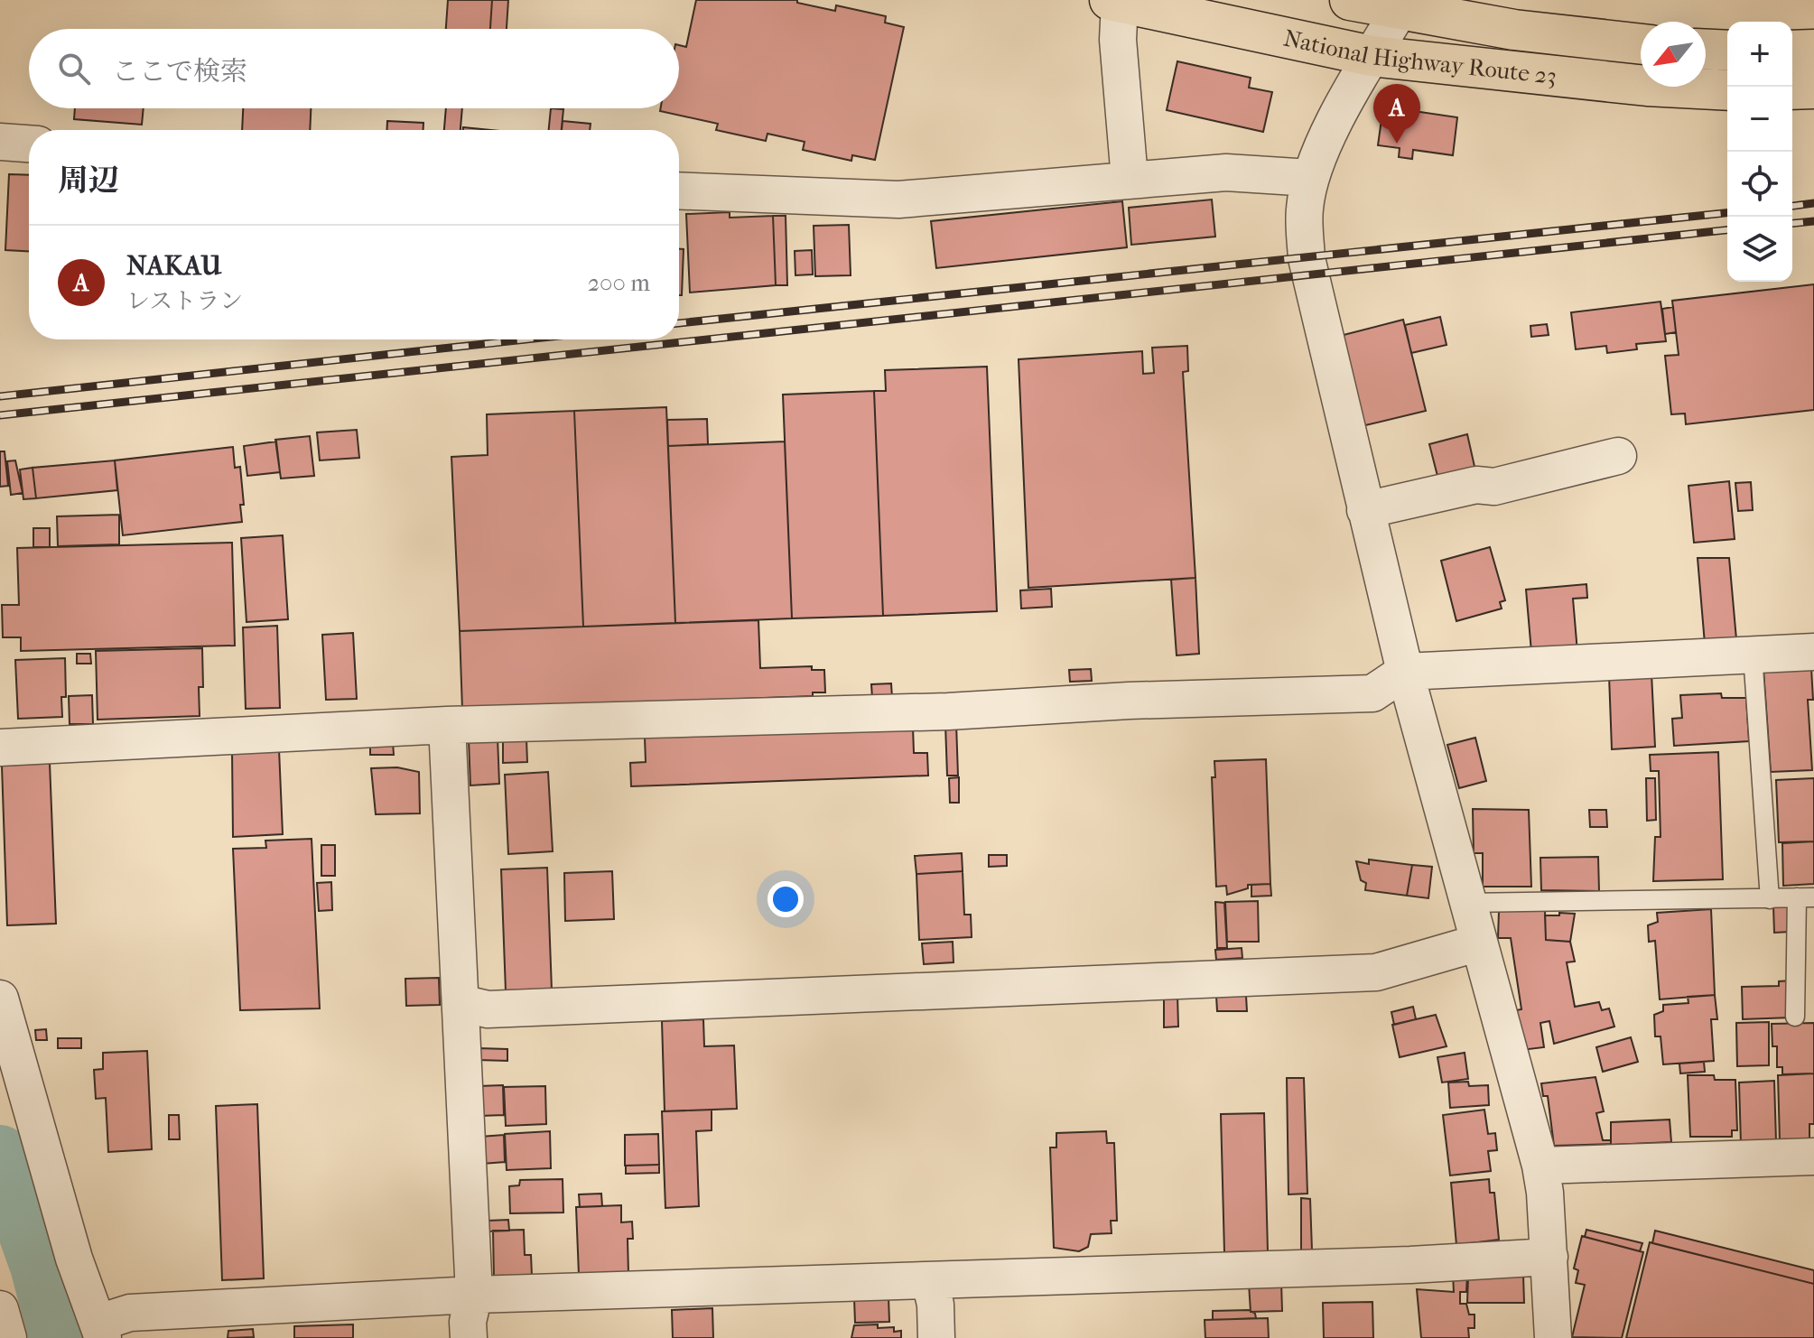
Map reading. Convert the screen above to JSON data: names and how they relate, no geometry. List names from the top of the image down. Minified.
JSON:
{"streets":{"highway":["National Highway Route 23"]},"north":"bottom left","page":{"map_buttons":["+","−"],"search":"ここで検索","pins":"A","heading":"周辺","list":[{"mark":"A","name":"NAKAU","note":"レストラン","value":"200 m"}]}}
